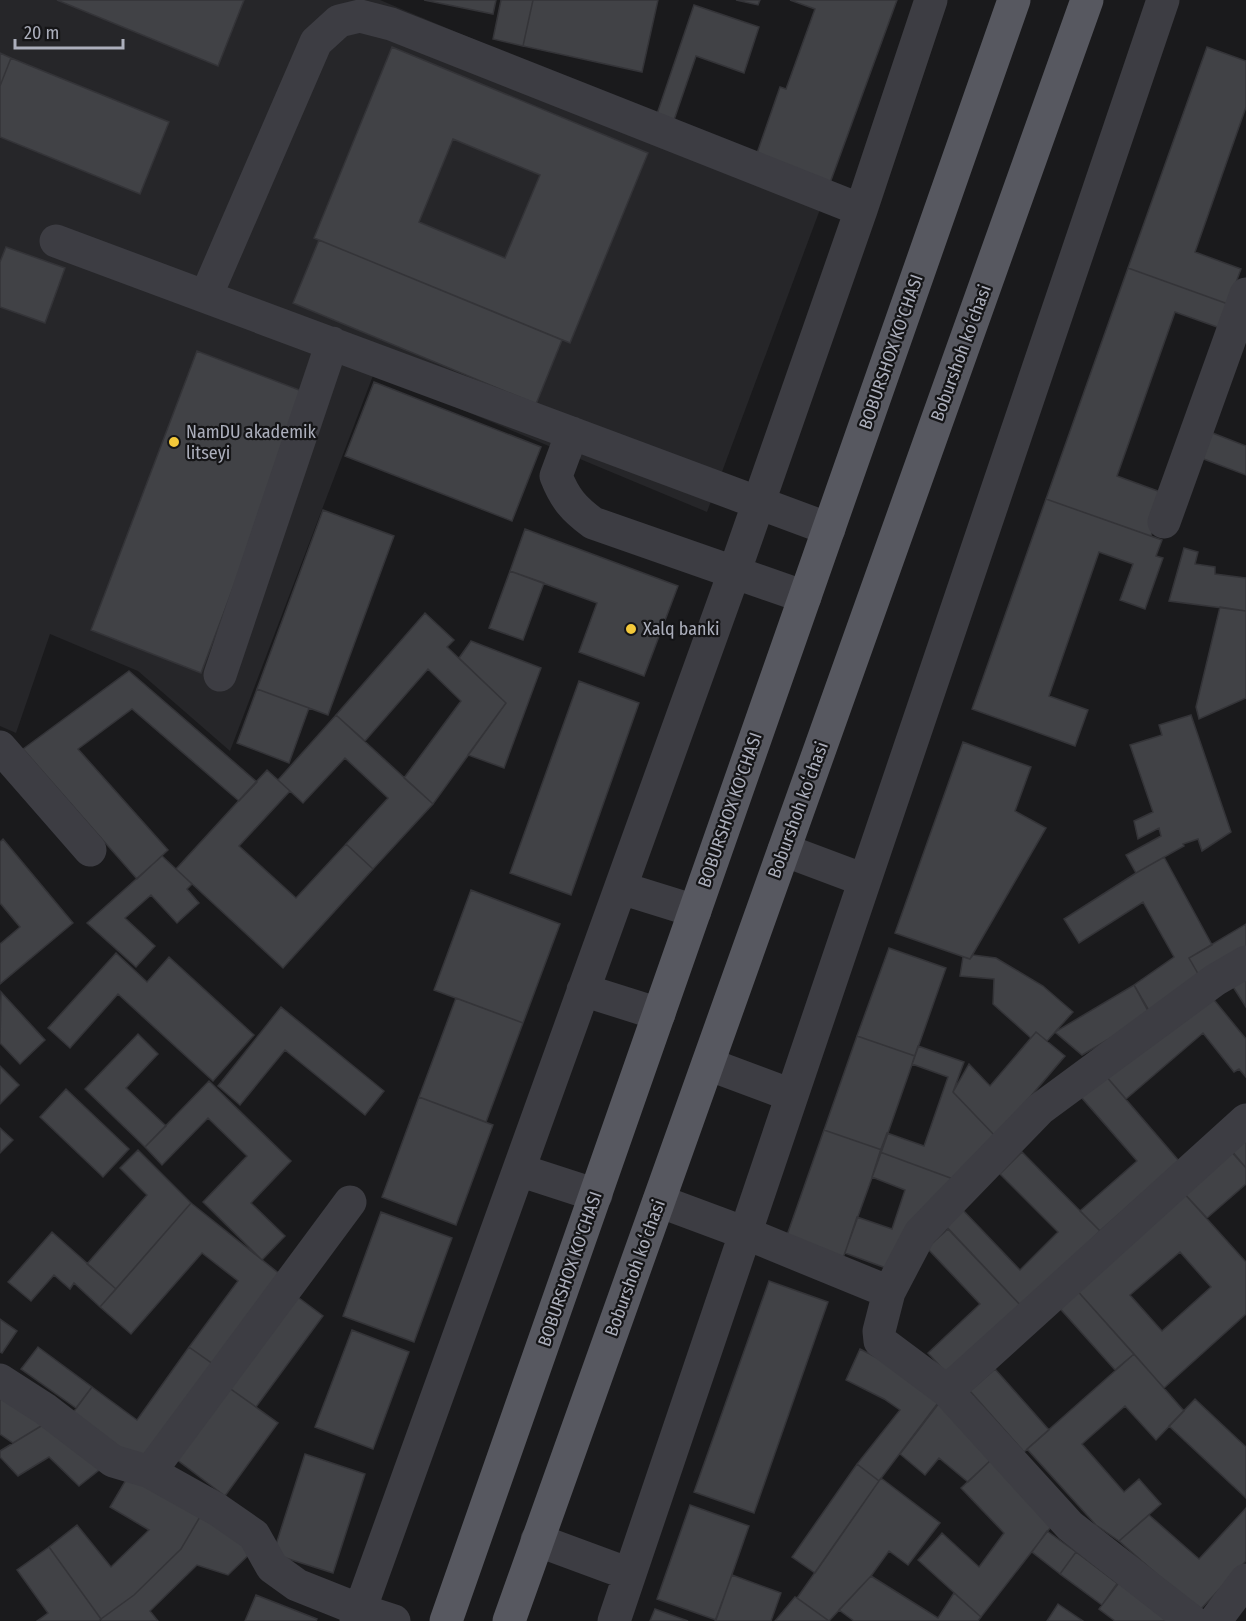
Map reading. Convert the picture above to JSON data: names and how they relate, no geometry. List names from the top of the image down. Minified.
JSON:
{"streets":{"main road":["BOBURSHOX KO'CHASI","Boburshoh koʻchasi"]},"places":["NamDU akademik litseyi","Xalq banki"],"scale_bar":"20 m"}
